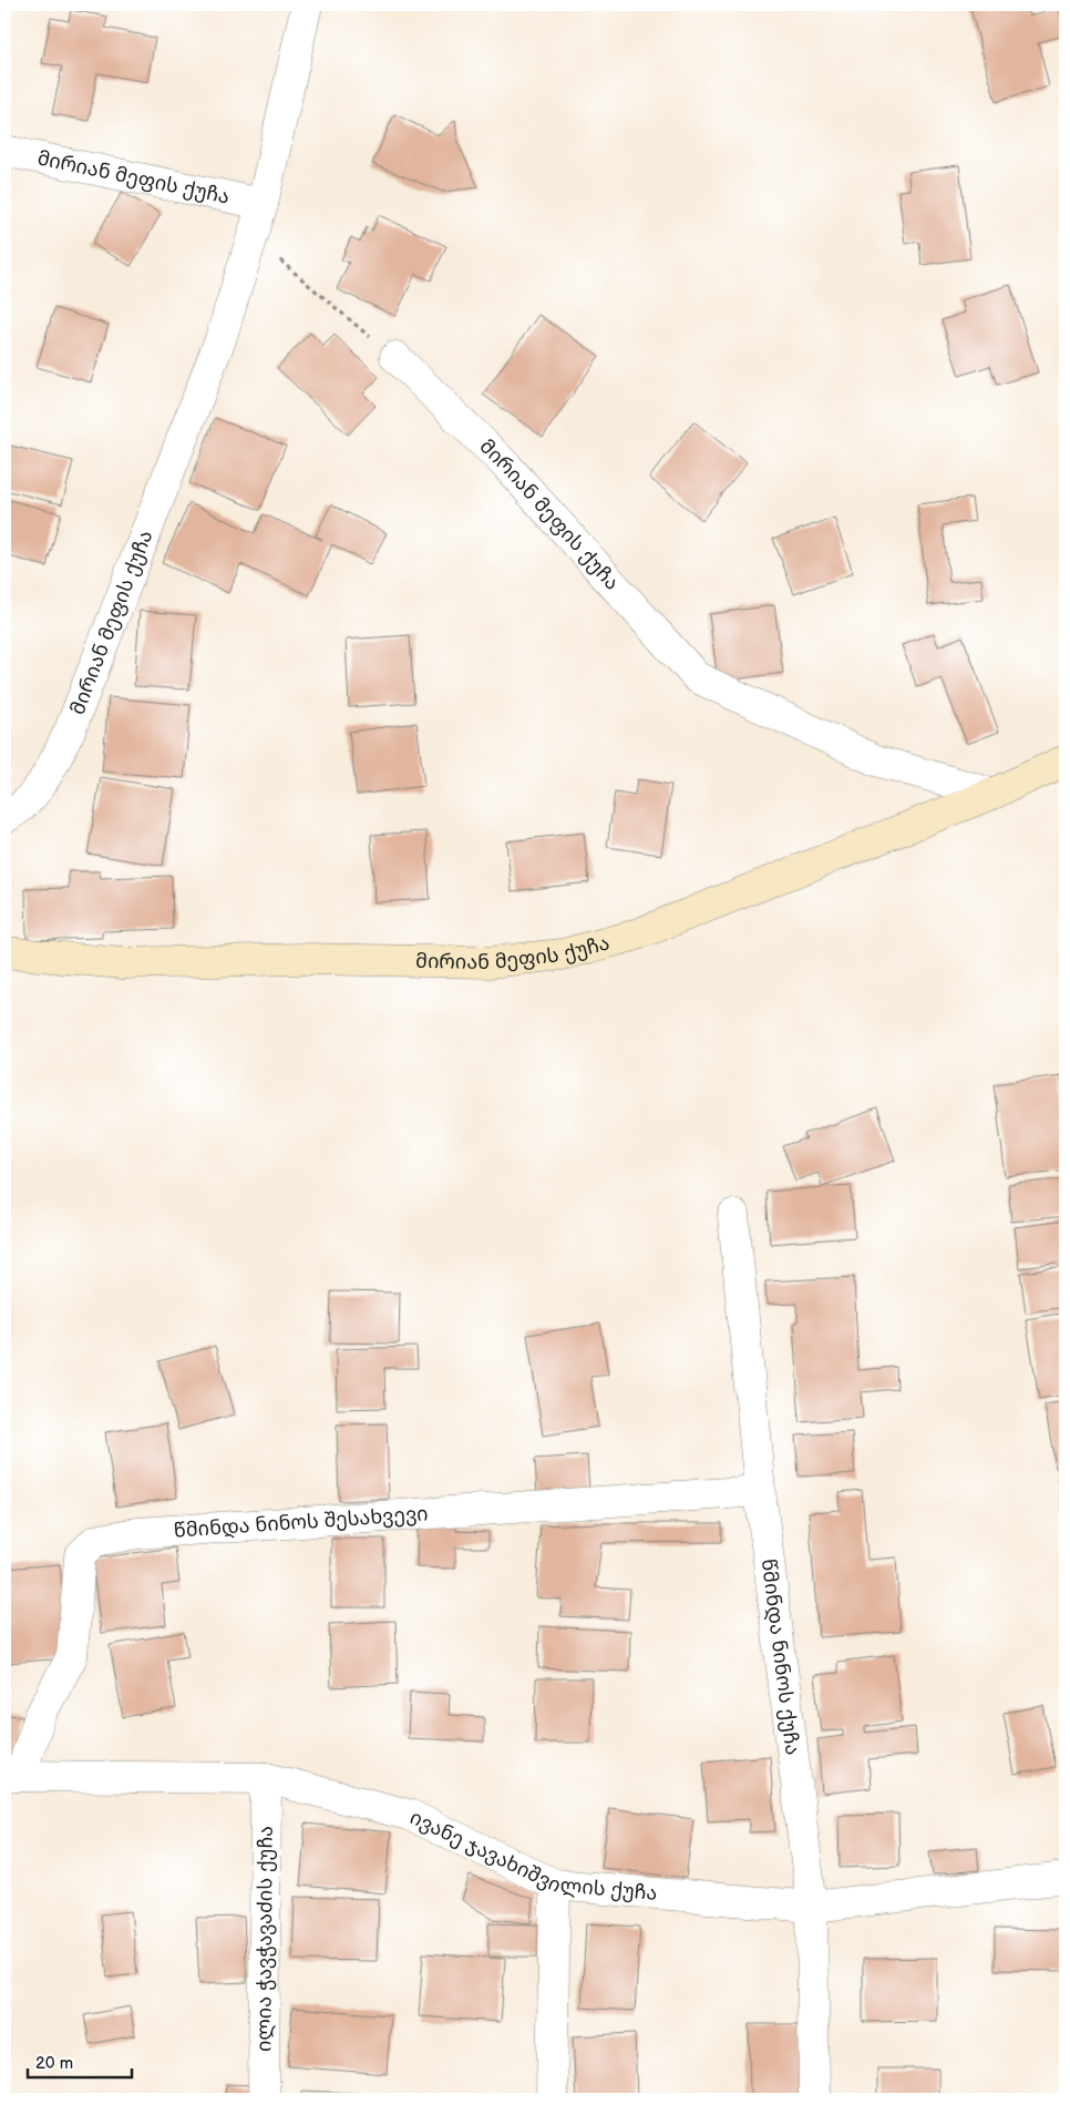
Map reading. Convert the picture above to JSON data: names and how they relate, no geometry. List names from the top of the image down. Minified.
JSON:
{"streets":{"street":["მირიან მეფის ქუჩა","წმინდა ნინოს შესახვევი","წმინდა ნინოს ქუჩა","ივანე ჯავახიშვილის ქუჩა","ილია ჭავჭავაძის ქუჩა"]},"crossings":[["წმინდა ნინოს შესახვევი","წმინდა ნინოს ქუჩა"],["წმინდა ნინოს შესახვევი","ივანე ჯავახიშვილის ქუჩა"],["წმინდა ნინოს ქუჩა","ივანე ჯავახიშვილის ქუჩა"],["ივანე ჯავახიშვილის ქუჩა","ილია ჭავჭავაძის ქუჩა"]],"scale_bar":"20 m"}
